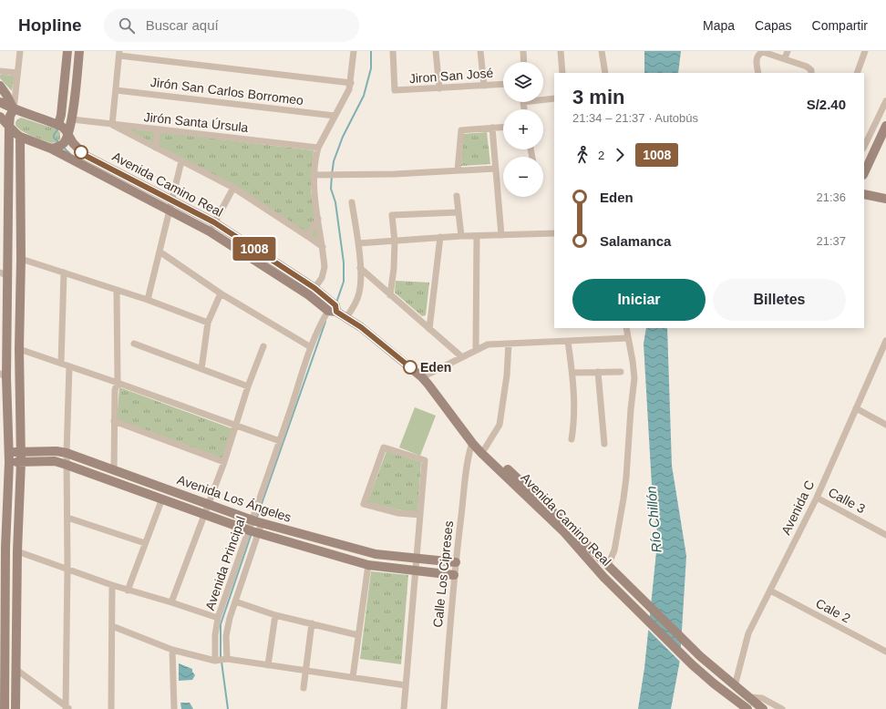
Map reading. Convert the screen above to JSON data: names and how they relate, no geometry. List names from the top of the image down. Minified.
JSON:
{"streets":{"street":["Jiron San José","Jirón San Carlos Borromeo","Jirón Santa Úrsula","Avenida Camino Real","Avenida Los Ángeles","Calle 3","Avenida C","Avenida Principal","Calle Los Cipreses","Cale 2"]},"crossings":[["Avenida Camino Real","Avenida C"],["Avenida Camino Real","Avenida Principal"],["Avenida Camino Real","Calle Los Cipreses"],["Avenida Los Ángeles","Avenida Principal"],["Avenida Los Ángeles","Calle Los Cipreses"],["Calle 3","Avenida C"],["Avenida C","Cale 2"]],"water":["Río Chillón"],"places":["Eden"],"lines":["bus line 1008"],"page":{"header":"Hopline","search":"Buscar aquí","nav":["Mapa","Capas","Compartir"],"on_map":"1008","map_buttons":["+","−"],"heading":["3 min","21:34 – 21:37 · Autobús","S/2.40"],"legs":["2","1008"],"list":[{"name":"Eden","value":"21:36"},{"name":"Salamanca","value":"21:37"}],"buttons":["Iniciar","Billetes"]}}
